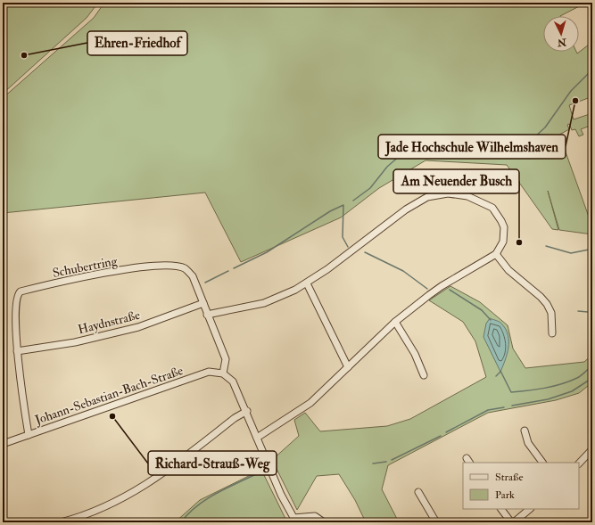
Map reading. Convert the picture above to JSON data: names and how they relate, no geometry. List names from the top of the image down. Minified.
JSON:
{"streets":{"street":["Schubertring","Haydnstraße","Johann-Sebastian-Bach-Straße"]},"crossings":[["Schubertring","Haydnstraße"],["Schubertring","Johann-Sebastian-Bach-Straße"]],"places":["Ehren-Friedhof","Jade Hochschule Wilhelmshaven","Am Neuender Busch","Richard-Strauß-Weg"],"legend":["Straße","Park"],"north":"bottom"}
